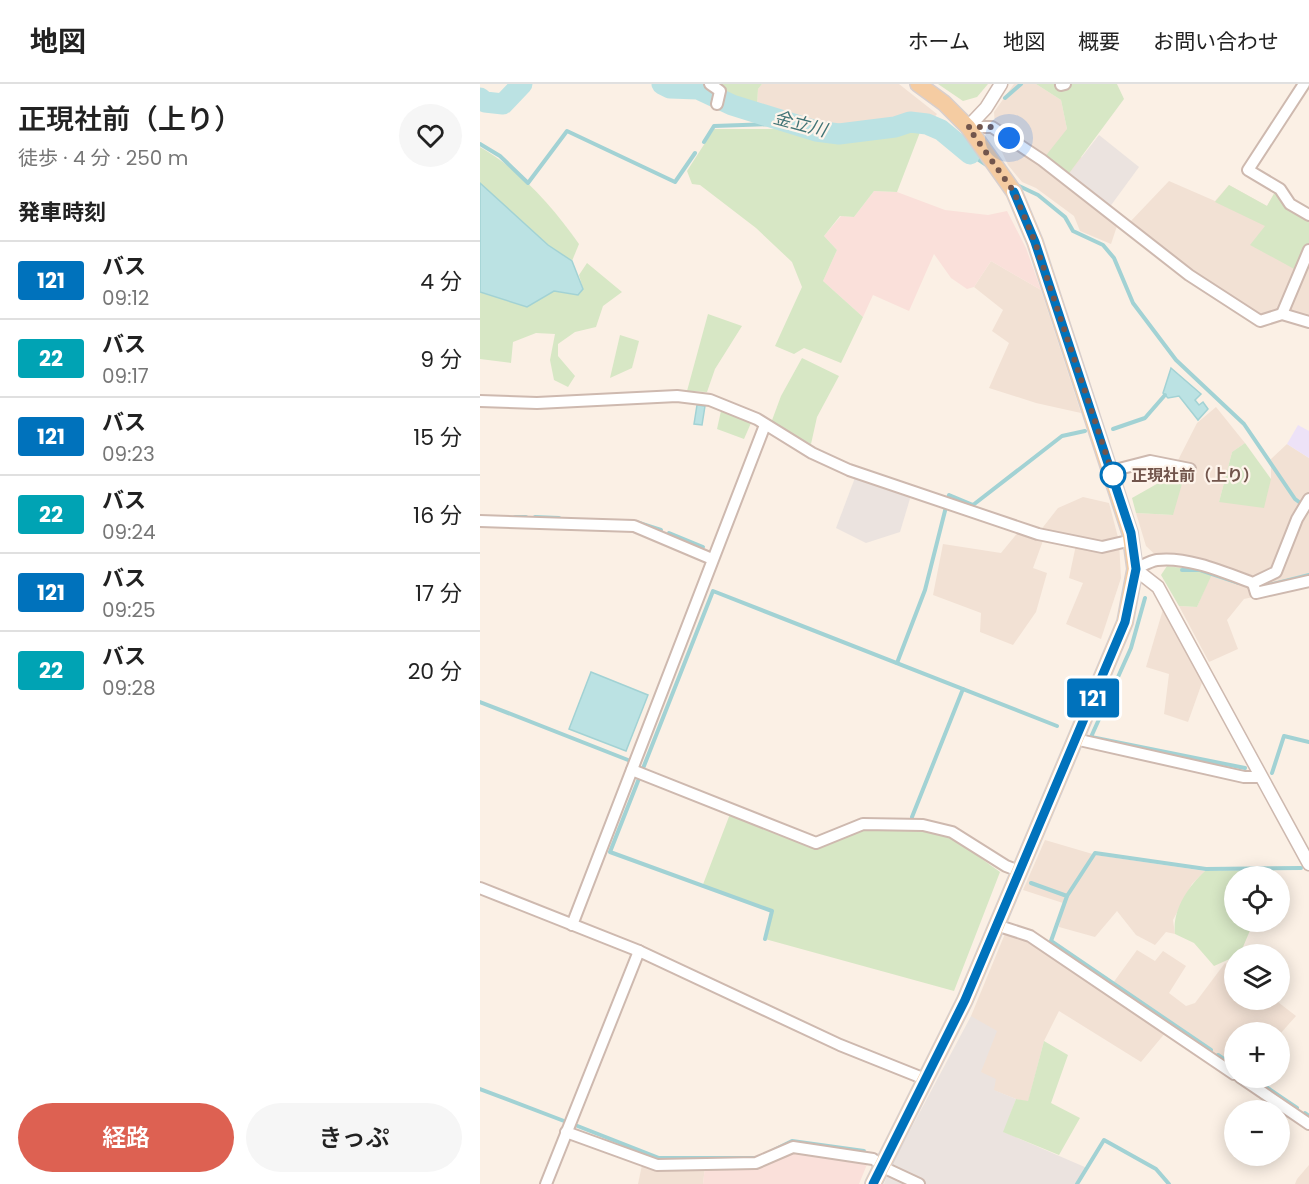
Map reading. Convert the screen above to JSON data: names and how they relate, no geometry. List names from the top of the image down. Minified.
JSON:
{"water":["金立川"],"places":["正現社前（上り）"],"lines":["bus line 121"],"page":{"header":"地図","nav":["ホーム","地図","概要","お問い合わせ"],"heading":[["正現社前（上り）","徒歩 · 4 分 · 250 m"],"発車時刻"],"on_map":"121","list":[{"mark":"121","name":"バス","note":"09:12","value":"4 分"},{"mark":"22","name":"バス","note":"09:17","value":"9 分"},{"mark":"121","name":"バス","note":"09:23","value":"15 分"},{"mark":"22","name":"バス","note":"09:24","value":"16 分"},{"mark":"121","name":"バス","note":"09:25","value":"17 分"},{"mark":"22","name":"バス","note":"09:28","value":"20 分"}],"map_buttons":["+","−"],"buttons":["経路","きっぷ"]}}
